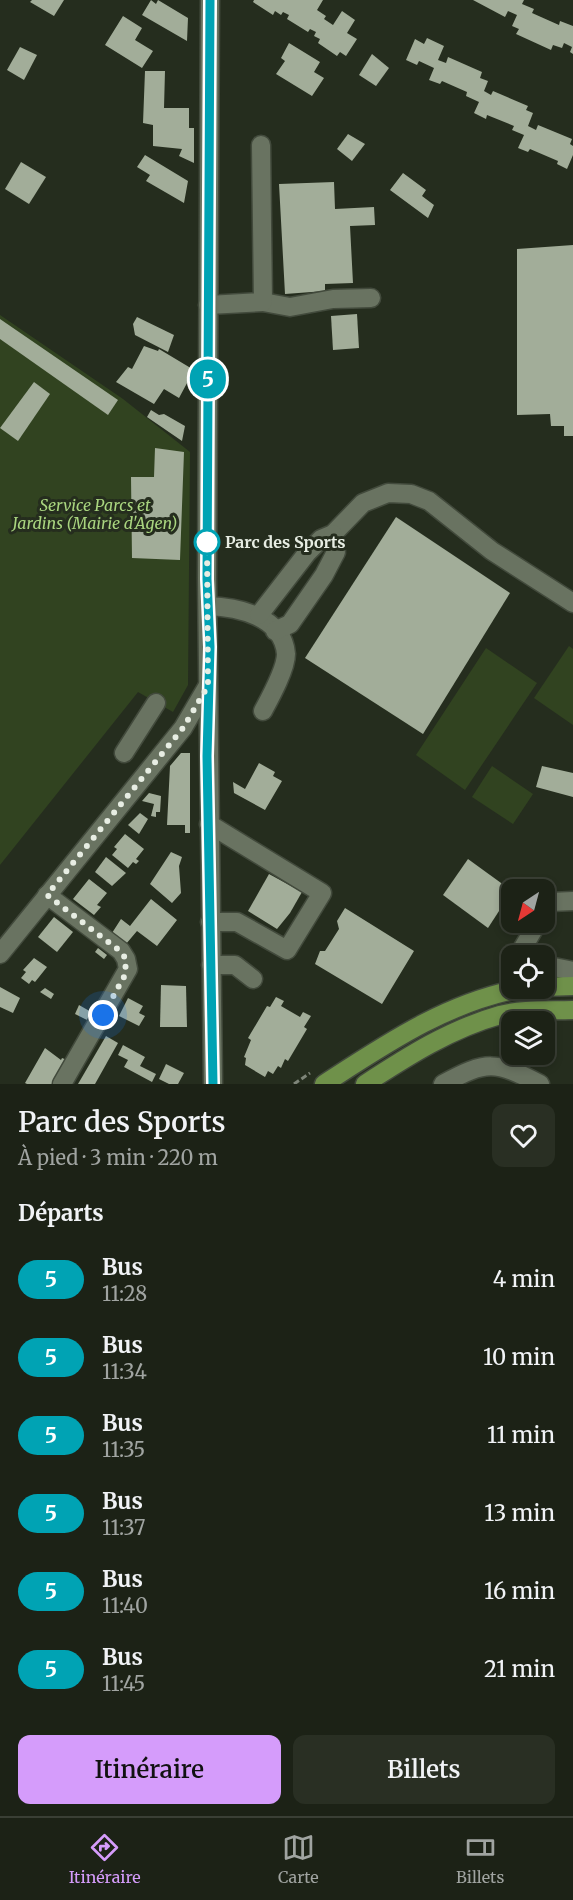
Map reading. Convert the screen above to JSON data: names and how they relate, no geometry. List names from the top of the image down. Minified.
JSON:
{"parks":["Service Parcs et Jardins (Mairie d'Agen)"],"places":["Parc des Sports"],"lines":["bus line 5"],"north":"bottom left","page":{"on_map":"5","heading":[["Parc des Sports","À pied · 3 min · 220 m"],"Départs"],"list":[{"mark":"5","name":"Bus","note":"11:28","value":"4 min"},{"mark":"5","name":"Bus","note":"11:34","value":"10 min"},{"mark":"5","name":"Bus","note":"11:35","value":"11 min"},{"mark":"5","name":"Bus","note":"11:37","value":"13 min"},{"mark":"5","name":"Bus","note":"11:40","value":"16 min"},{"mark":"5","name":"Bus","note":"11:45","value":"21 min"}],"buttons":["Itinéraire","Billets"],"tabs":["Itinéraire","Carte","Billets"]}}
